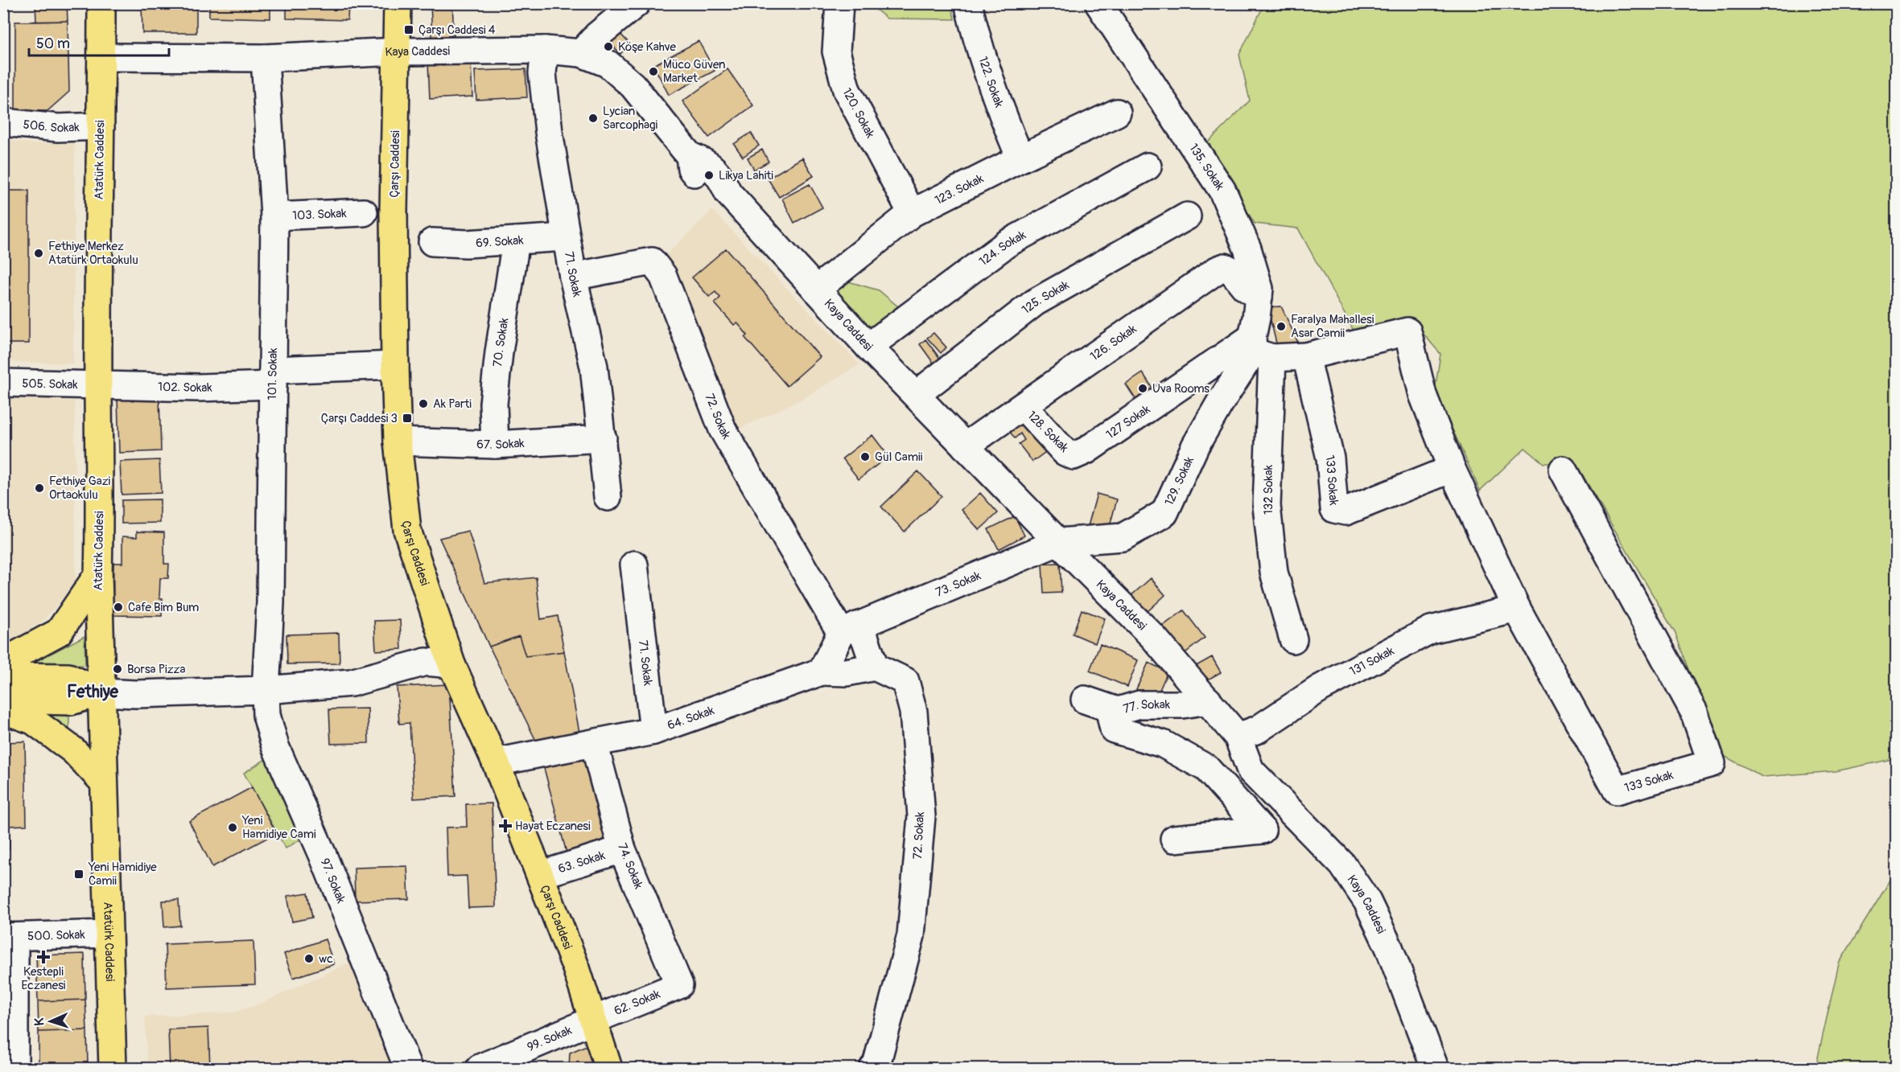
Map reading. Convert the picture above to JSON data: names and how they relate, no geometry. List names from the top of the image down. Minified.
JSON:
{"streets":{"main road":["Atatürk Caddesi","Çarşı Caddesi"],"street":["Kaya Caddesi","122. Sokak","120. Sokak","506. Sokak","135. Sokak","123. Sokak","103. Sokak","69. Sokak","124. Sokak","71. Sokak","125. Sokak","70. Sokak","126. Sokak","101. Sokak","505. Sokak","102. Sokak","72. Sokak","127 Sokak","128. Sokak","67. Sokak","133 Sokak","129. Sokak","132 Sokak","73. Sokak","131 Sokak","77. Sokak","64. Sokak","63. Sokak","74. Sokak","97. Sokak","500. Sokak","62. Sokak","99. Sokak"]},"crossings":[["Kaya Caddesi","Atatürk Caddesi"],["Kaya Caddesi","Çarşı Caddesi"],["Kaya Caddesi","123. Sokak"],["Kaya Caddesi","124. Sokak"],["Kaya Caddesi","71. Sokak"],["Kaya Caddesi","125. Sokak"],["Kaya Caddesi","126. Sokak"],["Kaya Caddesi","101. Sokak"],["Kaya Caddesi","129. Sokak"],["Kaya Caddesi","73. Sokak"],["Kaya Caddesi","131 Sokak"],["Kaya Caddesi","77. Sokak"],["122. Sokak","123. Sokak"],["120. Sokak","123. Sokak"],["506. Sokak","Atatürk Caddesi"],["Atatürk Caddesi","505. Sokak"],["Atatürk Caddesi","102. Sokak"],["Atatürk Caddesi","500. Sokak"],["Çarşı Caddesi","102. Sokak"],["Çarşı Caddesi","67. Sokak"],["Çarşı Caddesi","64. Sokak"],["Çarşı Caddesi","63. Sokak"],["Çarşı Caddesi","62. Sokak"],["Çarşı Caddesi","99. Sokak"],["135. Sokak","126. Sokak"],["135. Sokak","127 Sokak"],["135. Sokak","133 Sokak"],["135. Sokak","129. Sokak"],["135. Sokak","132 Sokak"],["103. Sokak","101. Sokak"],["69. Sokak","71. Sokak"],["69. Sokak","70. Sokak"],["71. Sokak","72. Sokak"],["71. Sokak","67. Sokak"],["71. Sokak","64. Sokak"],["70. Sokak","67. Sokak"],["126. Sokak","128. Sokak"],["101. Sokak","102. Sokak"],["101. Sokak","97. Sokak"],["505. Sokak","102. Sokak"],["72. Sokak","73. Sokak"],["127 Sokak","128. Sokak"],["127 Sokak","133 Sokak"],["127 Sokak","129. Sokak"],["127 Sokak","132 Sokak"],["133 Sokak","129. Sokak"],["133 Sokak","132 Sokak"],["133 Sokak","131 Sokak"],["129. Sokak","132 Sokak"],["129. Sokak","73. Sokak"],["64. Sokak","74. Sokak"],["63. Sokak","74. Sokak"],["74. Sokak","62. Sokak"],["62. Sokak","99. Sokak"]],"districts":["Fethiye"],"places":{"transit":["Çarşı Caddesi 4","Çarşı Caddesi 3","Yeni Hamidiye Camii"],"other":["Köşe Kahve","Müco Güven Market","Lycian Sarcophagi","Likya Lahiti","Fethiye Merkez Atatürk Ortaokulu","Faralya Mahallesi Asar Camii","Uva Rooms","Ak Parti","Gül Camii","Fethiye Gazi Ortaokulu","Cafe Bim Bum","Borsa Pizza","Yeni Hamidiye Cami","wc"],"health":["Hayat Eczanesi","Kestepli Eczanesi"]},"scale_bar":"50 m","north":"left"}
